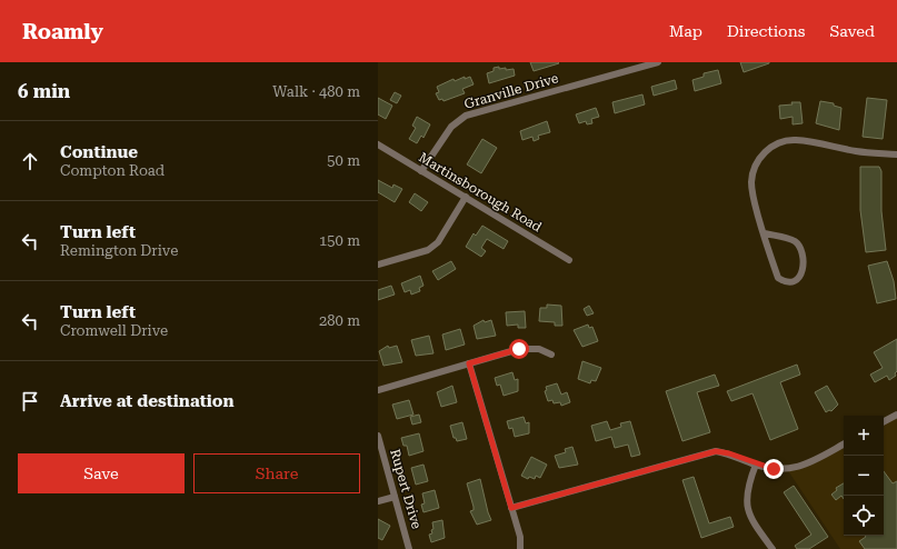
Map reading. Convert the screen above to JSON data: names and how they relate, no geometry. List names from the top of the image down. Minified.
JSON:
{"streets":{"street":["Granville Drive","Martinsborough Road","Rupert Drive"]},"crossings":[["Granville Drive","Martinsborough Road"]],"page":{"header":"Roamly","nav":["Map","Directions","Saved"],"heading":["6 min","Walk · 480 m"],"list":[["Continue","Compton Road","50 m"],["Turn left","Remington Drive","150 m"],["Turn left","Cromwell Drive","280 m"],"Arrive at destination"],"map_buttons":["+","−"],"buttons":["Save","Share"]}}
